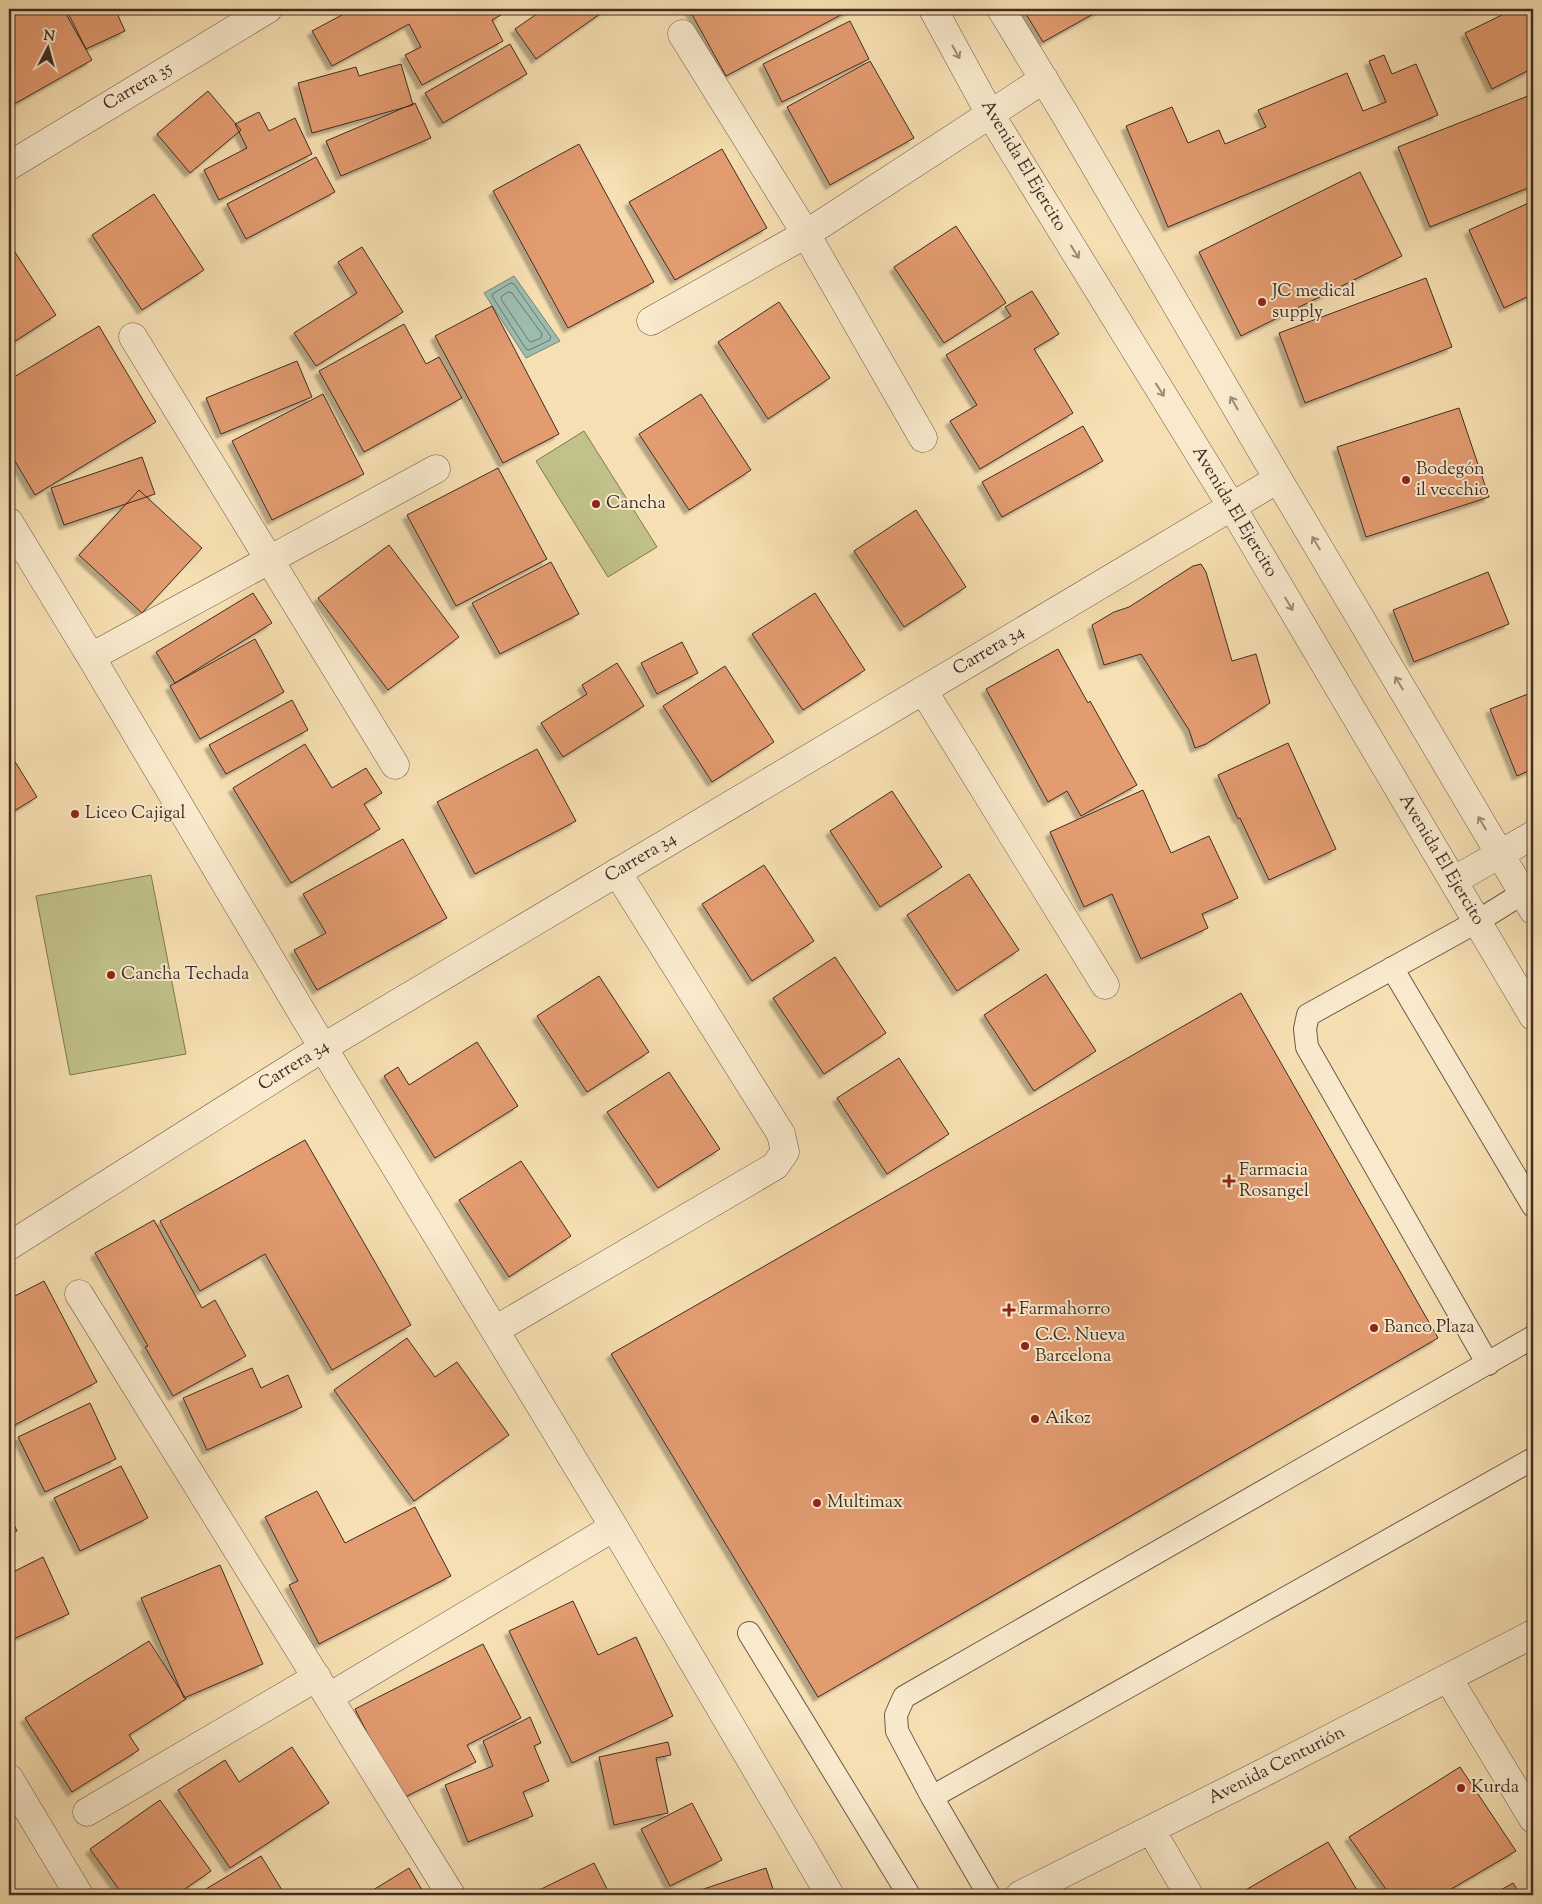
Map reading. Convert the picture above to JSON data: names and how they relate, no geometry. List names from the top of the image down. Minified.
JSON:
{"streets":{"street":["Carrera 35","Avenida El Ejercito","Carrera 34","Avenida Centurión"]},"crossings":[["Avenida El Ejercito","Carrera 34"]],"places":{"other":["JC medical supply","Bodegón il vecchio","Cancha","Liceo Cajigal","Cancha Techada","Banco Plaza","C.C. Nueva Barcelona","Aikoz","Multimax","Kurda"],"health":["Farmacia Rosangel","Farmahorro"]},"north":"top"}
